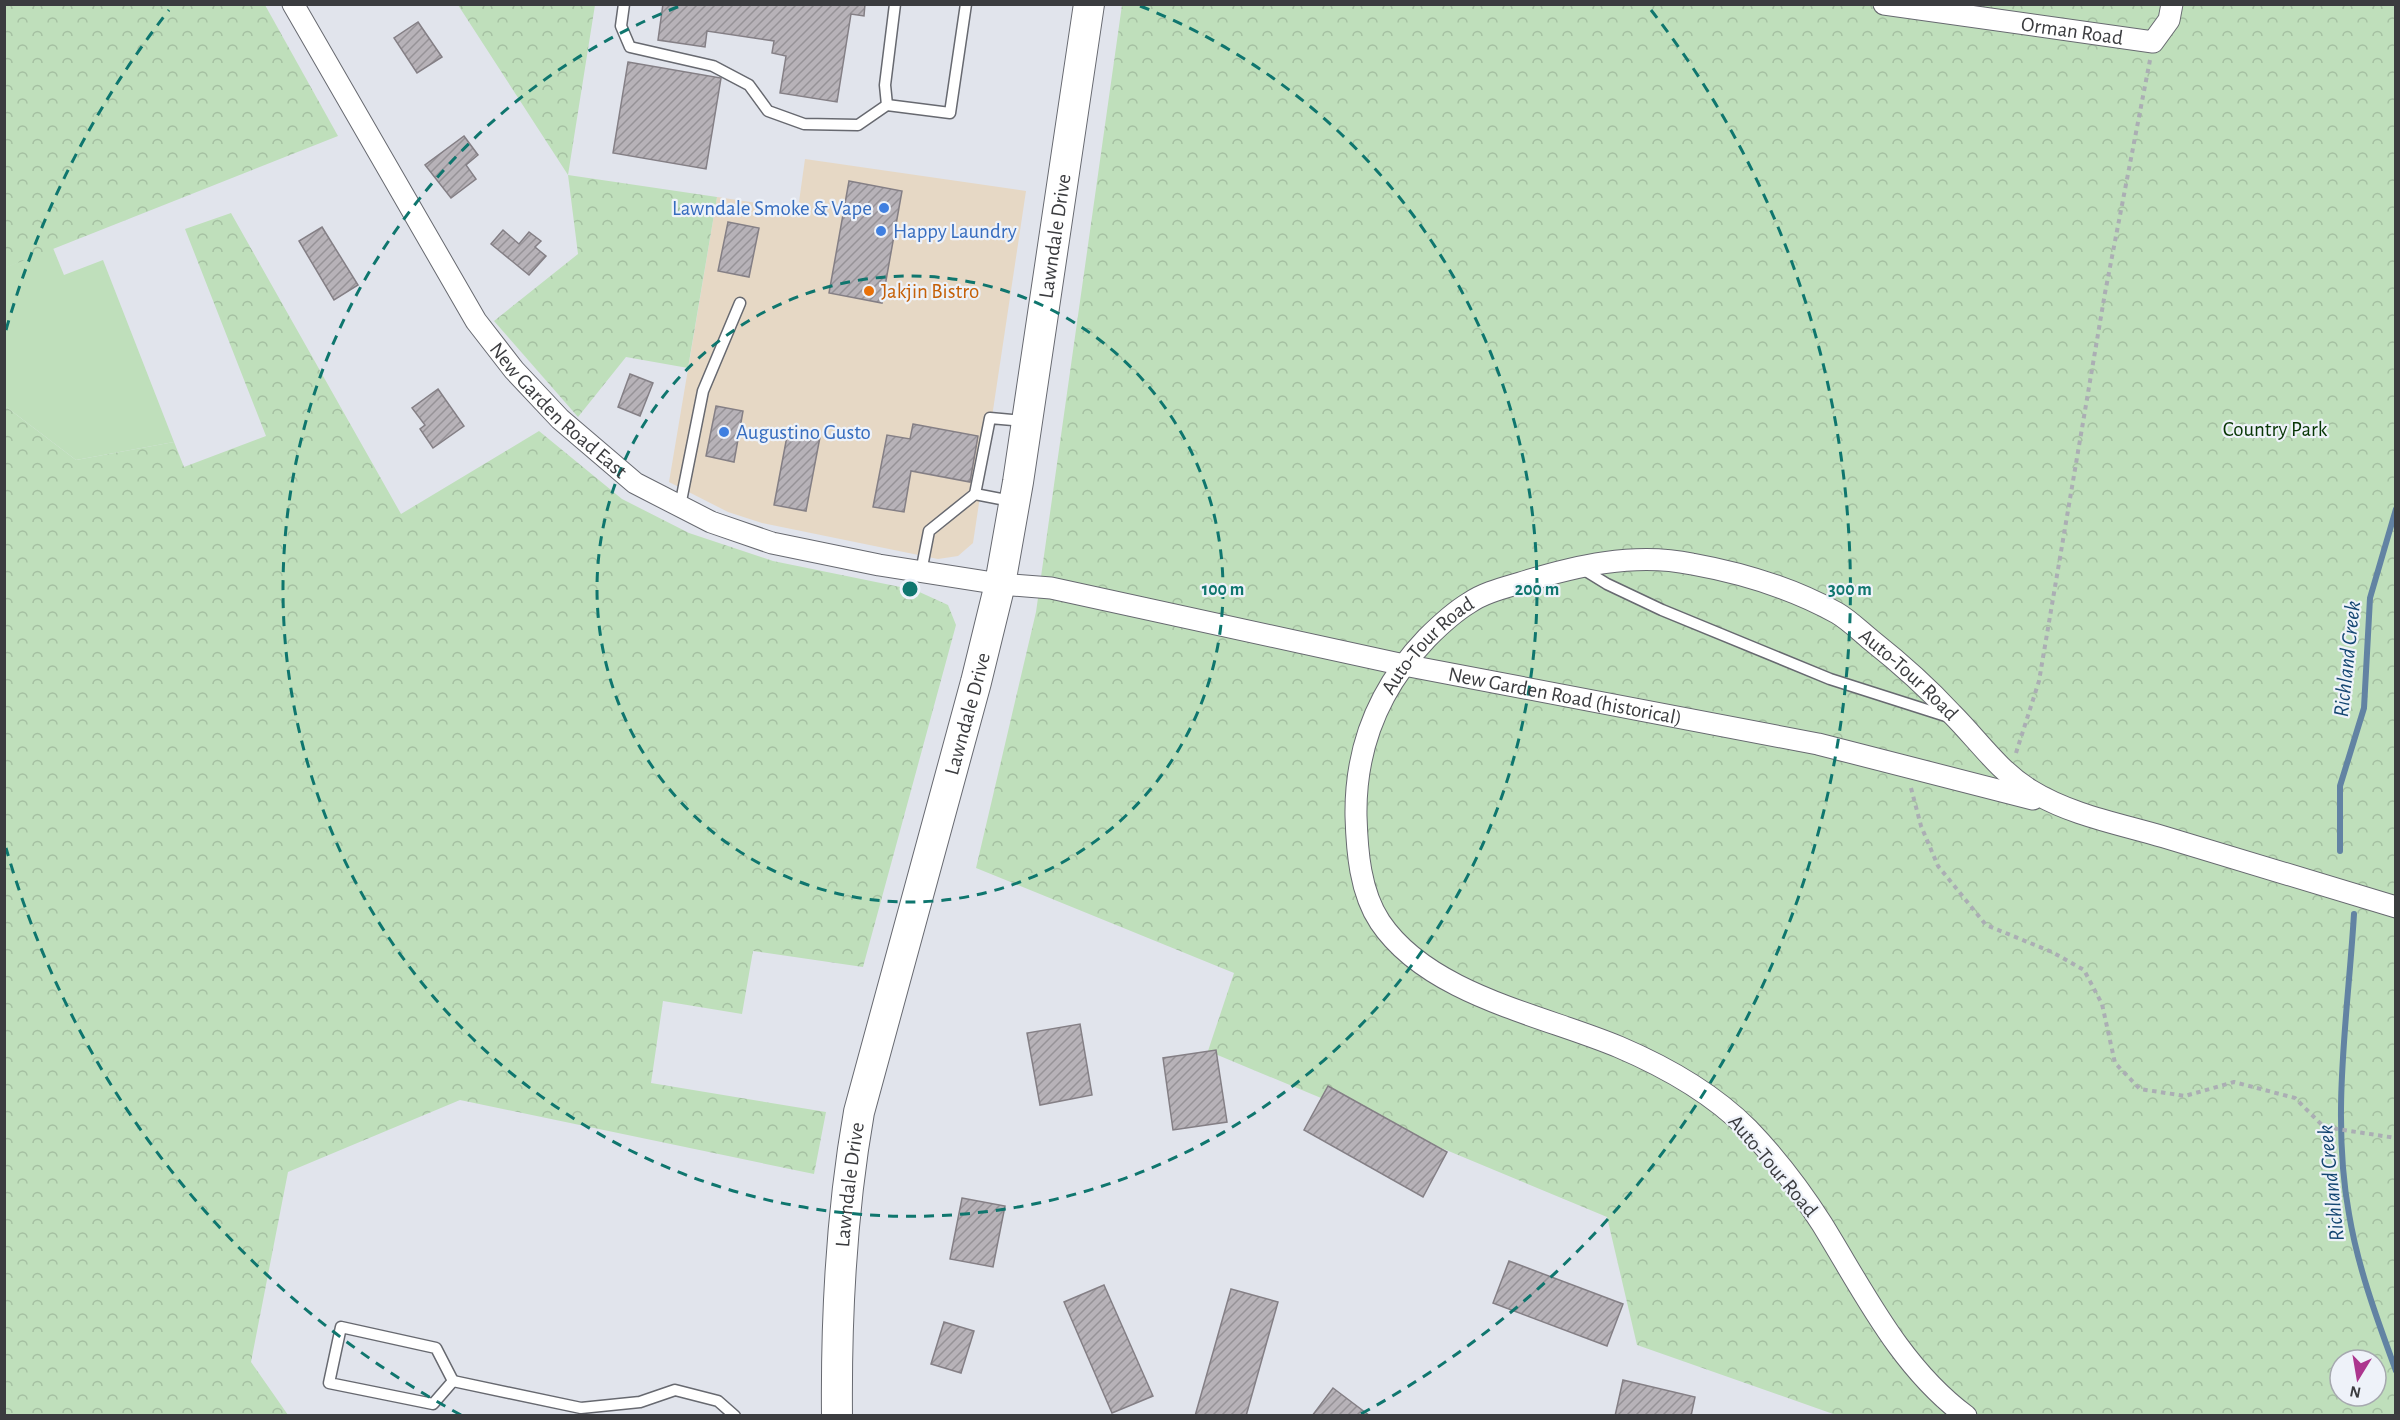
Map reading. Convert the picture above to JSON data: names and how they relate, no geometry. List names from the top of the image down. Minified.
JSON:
{"streets":{"main road":["Lawndale Drive"],"street":["Orman Road","New Garden Road East","Auto-Tour Road","New Garden Road (historical)"]},"crossings":[["Lawndale Drive","New Garden Road East"],["Lawndale Drive","New Garden Road (historical)"],["New Garden Road East","New Garden Road (historical)"],["Auto-Tour Road","New Garden Road (historical)"]],"water":["Richland Creek"],"parks":["Country Park"],"places":["Lawndale Smoke & Vape","Happy Laundry","Jakjin Bistro","Augustino Gusto"],"north":"bottom","rings":["100 m","200 m","300 m"]}
